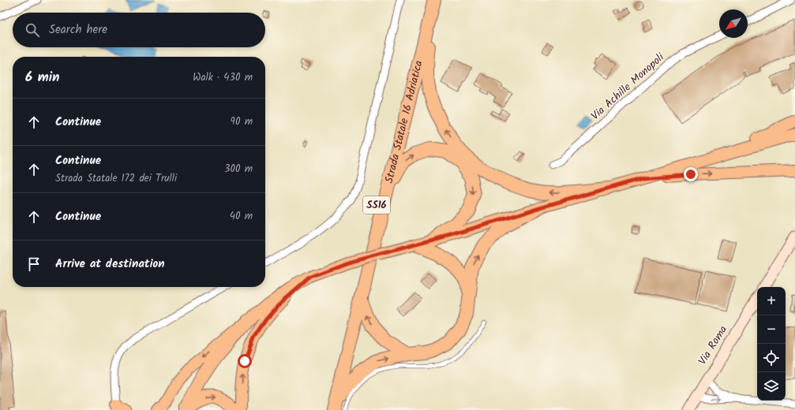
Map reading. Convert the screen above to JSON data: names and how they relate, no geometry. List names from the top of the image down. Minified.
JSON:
{"streets":{"highway":["Strada Statale 16 Adriatica","SS16"],"street":["Via Achille Monopoli","Via Roma"]},"north":"bottom left","page":{"search":"Search here","heading":["6 min","Walk · 430 m"],"list":[["Continue","90 m"],["Continue","Strada Statale 172 dei Trulli","300 m"],["Continue","40 m"],"Arrive at destination"],"map_buttons":["+","−"]}}
